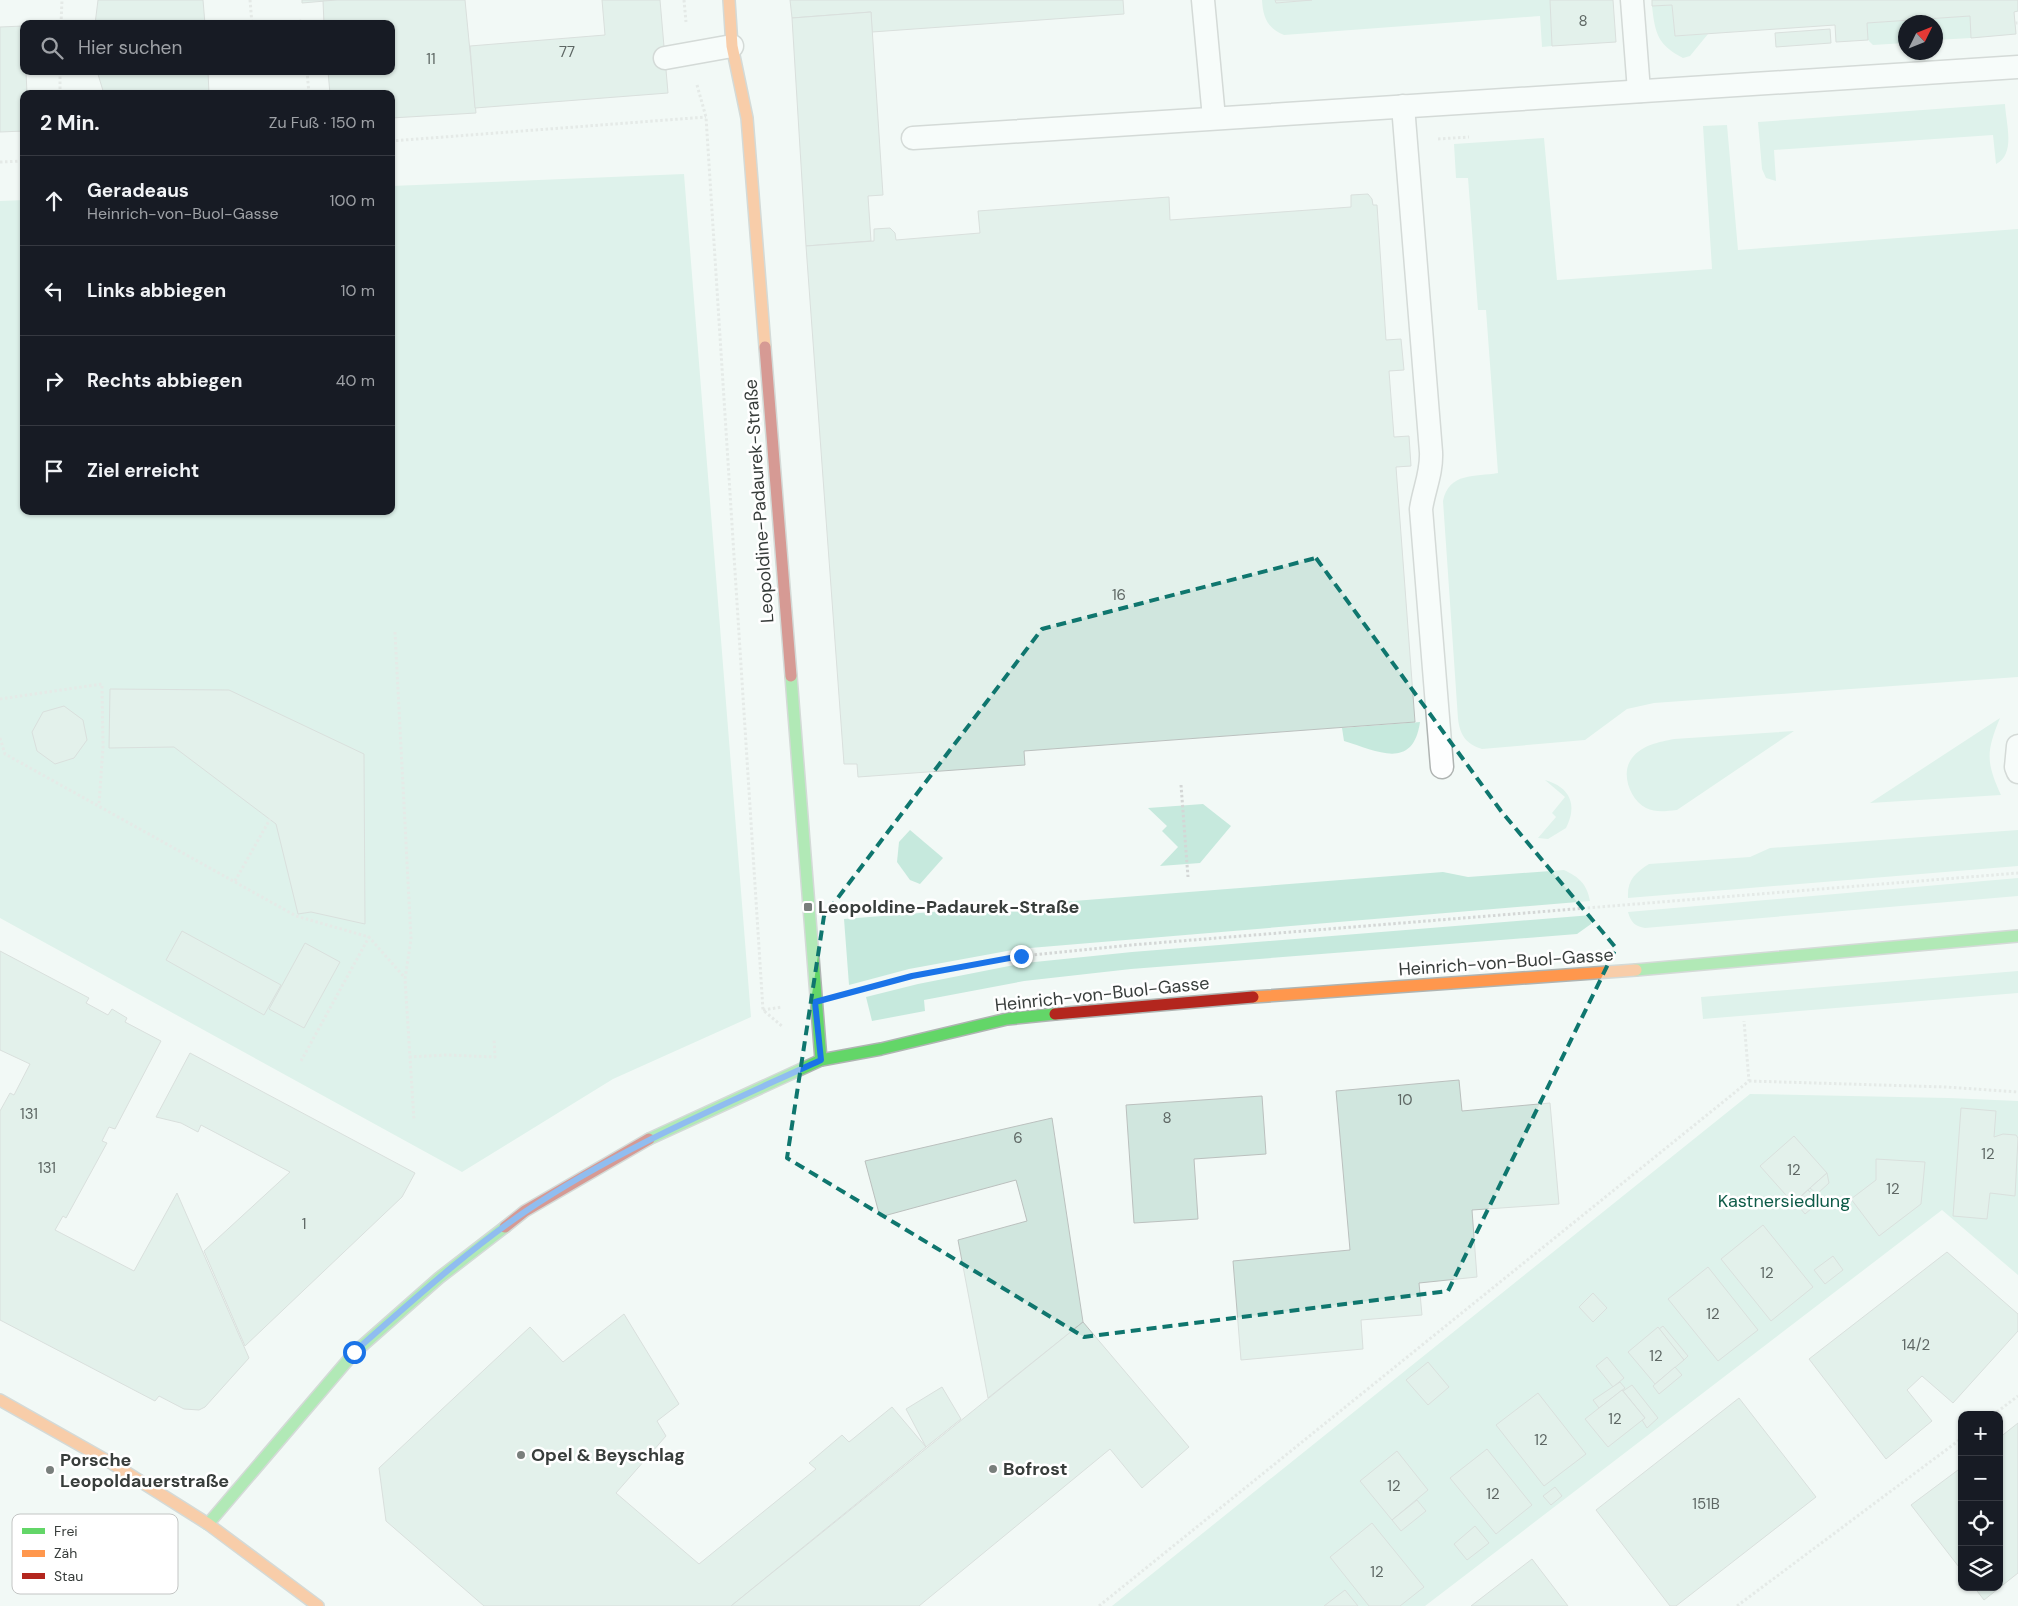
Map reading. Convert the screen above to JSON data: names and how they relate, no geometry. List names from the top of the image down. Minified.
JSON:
{"streets":{"street":["Leopoldine-Padaurek-Straße","Heinrich-von-Buol-Gasse"]},"crossings":[["Leopoldine-Padaurek-Straße","Heinrich-von-Buol-Gasse"]],"parks":["Kastnersiedlung"],"places":{"transit":["Leopoldine-Padaurek-Straße"],"other":["Opel & Beyschlag","Bofrost","Porsche Leopoldauerstraße"]},"house_numbers":["8","77","11","16","10","131","8","6","12","131","12","12","1","12","12","14/2","12","12","12","12","12","151B","12"],"legend":["Frei","Zäh","Stau"],"north":"top right","page":{"search":"Hier suchen","heading":["2 Min.","Zu Fuß · 150 m"],"list":[["Geradeaus","Heinrich-von-Buol-Gasse","100 m"],["Links abbiegen","10 m"],["Rechts abbiegen","40 m"],"Ziel erreicht"],"map_buttons":["+","−"]}}
